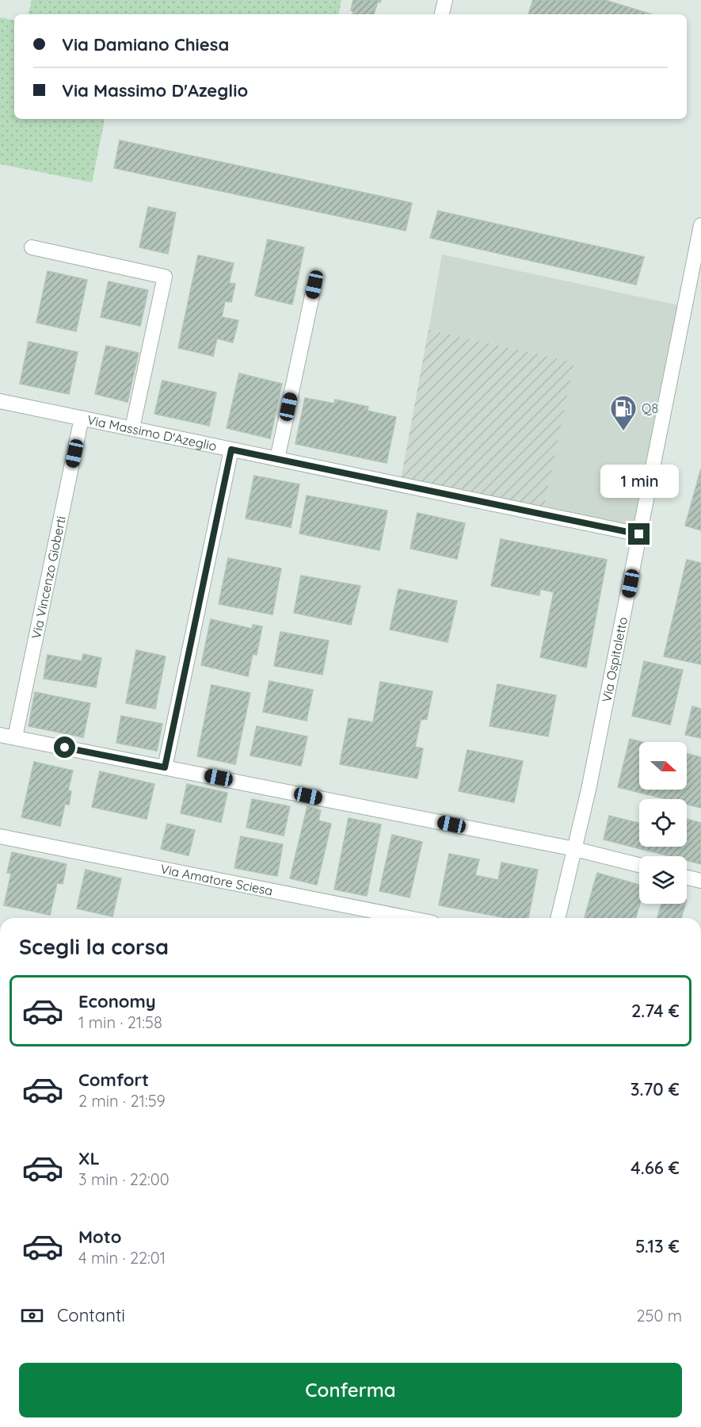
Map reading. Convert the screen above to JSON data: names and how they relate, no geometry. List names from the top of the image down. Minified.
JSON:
{"streets":{"street":["Via Massimo D'Azeglio","Via Vincenzo Gioberti","Via Ospitaletto","Via Amatore Sciesa"]},"crossings":[["Via Massimo D'Azeglio","Via Vincenzo Gioberti"],["Via Massimo D'Azeglio","Via Ospitaletto"]],"places":{"fuel station":["Q8"]},"north":"right","page":{"banner":["Via Damiano Chiesa","Via Massimo D'Azeglio"],"bubble":"1 min","heading":"Scegli la corsa","list":[{"name":"Economy","note":"1 min · 21:58","value":"2.74 €"},{"name":"Comfort","note":"2 min · 21:59","value":"3.70 €"},{"name":"XL","note":"3 min · 22:00","value":"4.66 €"},{"name":"Moto","note":"4 min · 22:01","value":"5.13 €"}],"pay":["Contanti","250 m"],"buttons":"Conferma"}}
